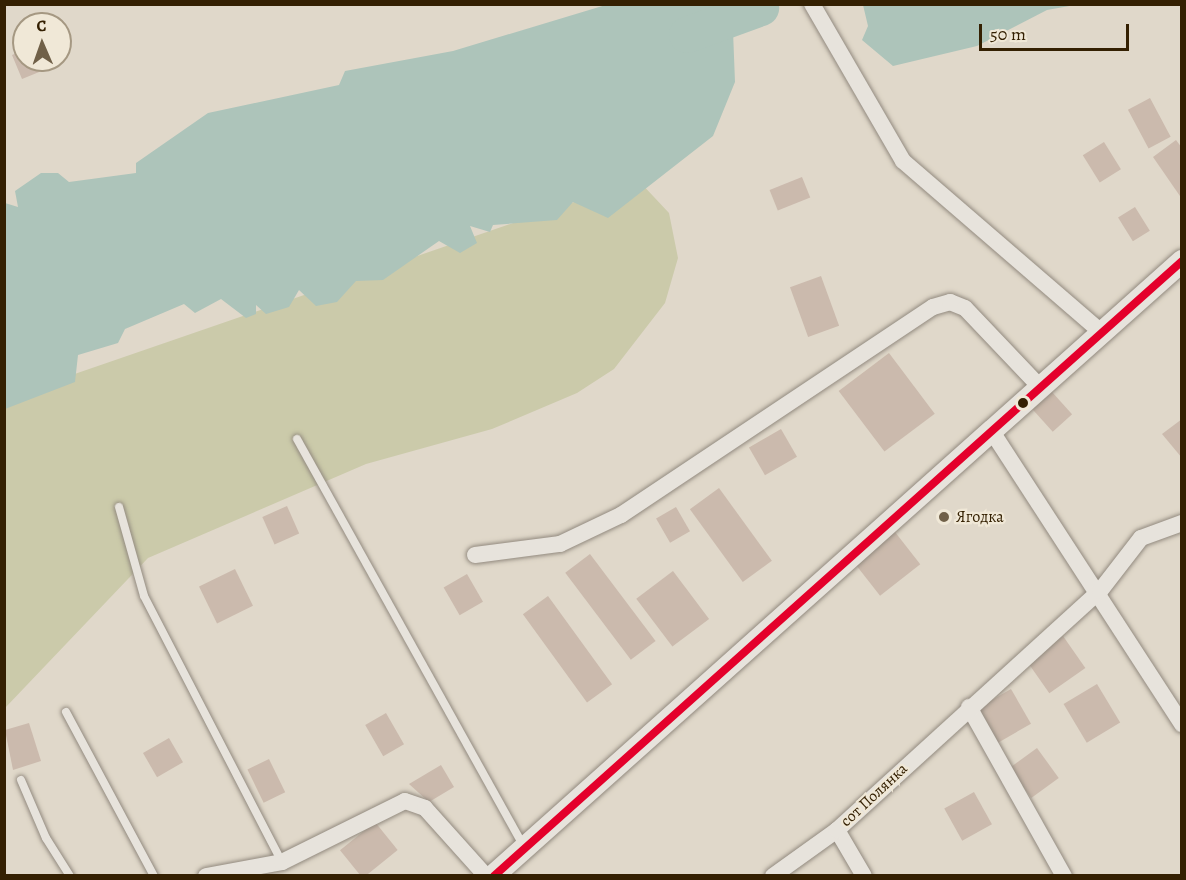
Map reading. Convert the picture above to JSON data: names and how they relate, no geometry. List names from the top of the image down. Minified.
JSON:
{"streets":{"street":["сот Полянка"]},"places":["Ягодка"],"scale_bar":"50 m","north":"top"}
